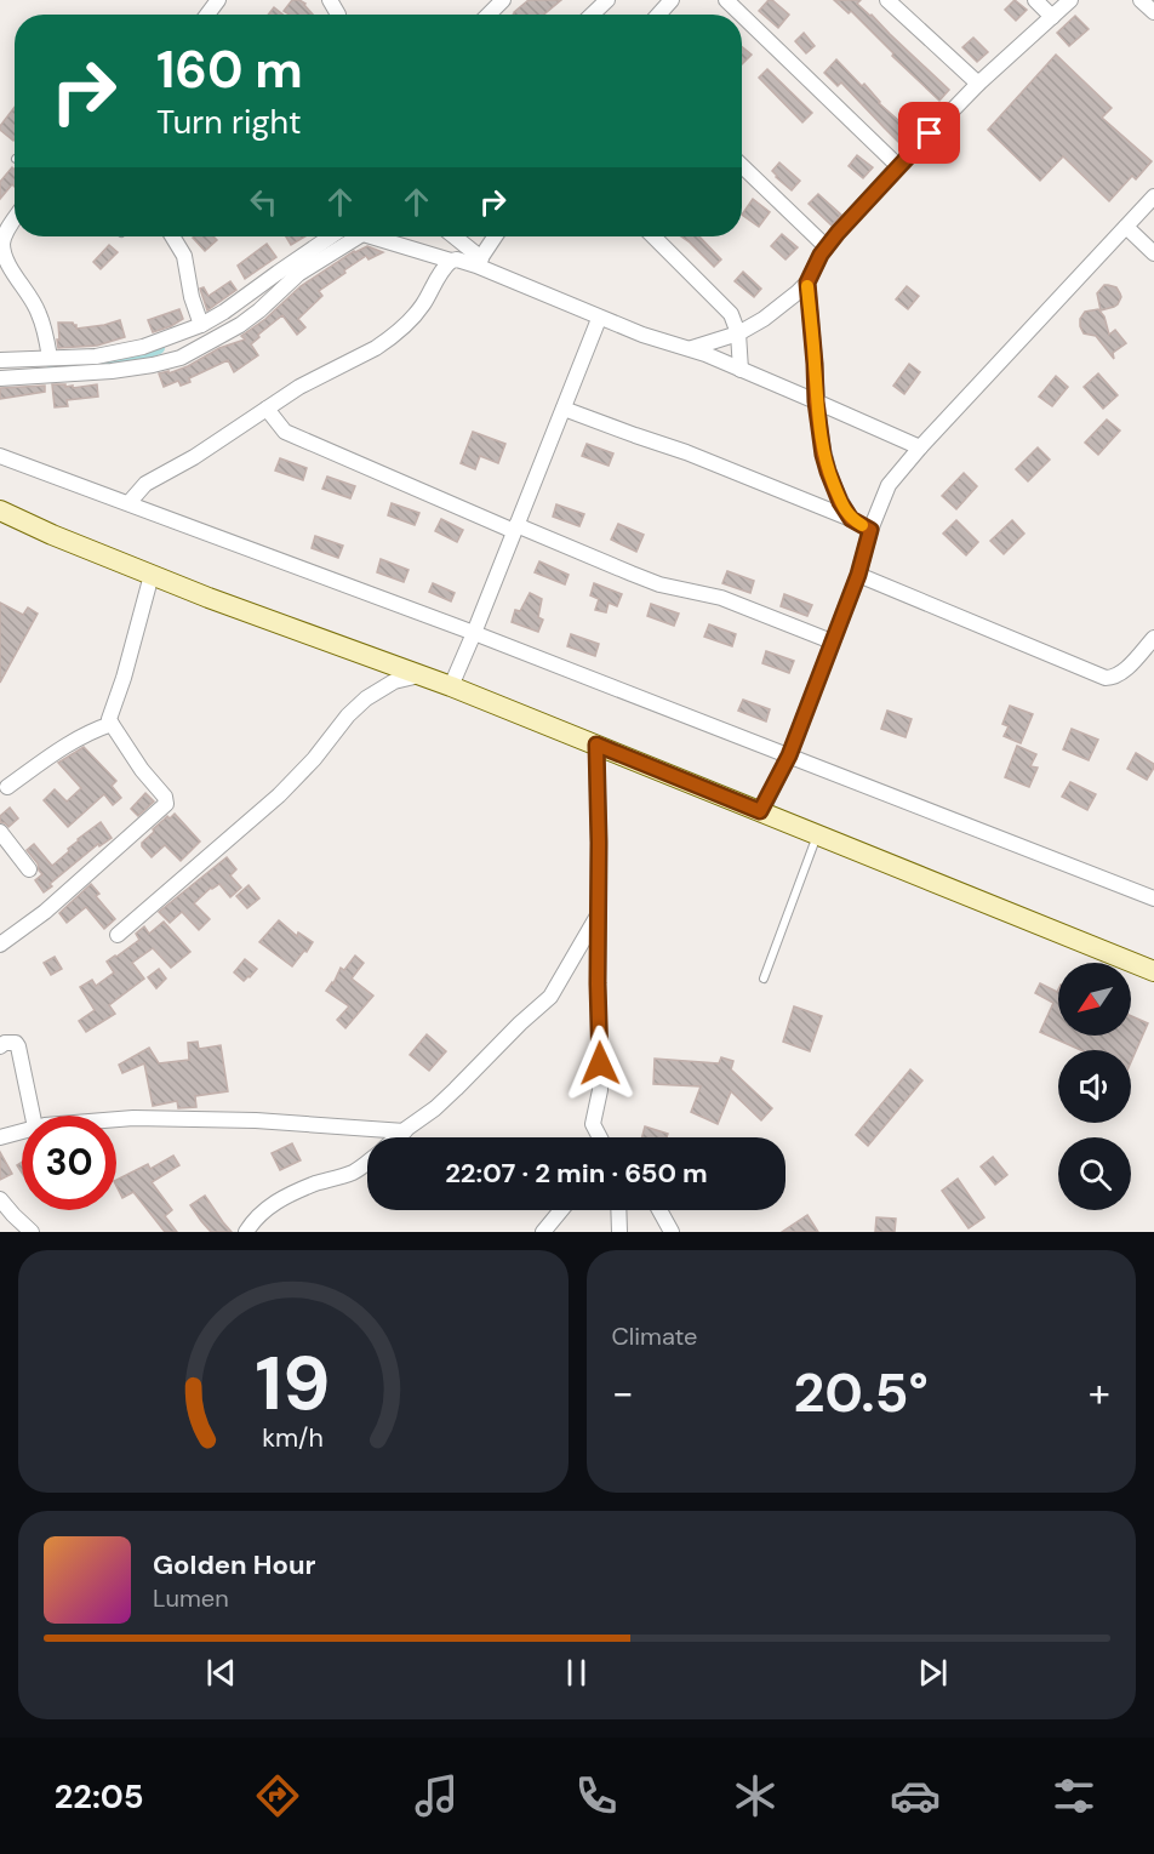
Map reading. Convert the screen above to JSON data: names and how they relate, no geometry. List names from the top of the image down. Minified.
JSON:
{"north":"bottom left","page":{"turn":["160 m","Turn right"],"limit":"30","trip":"22:07 · 2 min · 650 m","tile":"Climate","heat":["−","20.5°","+"],"song":["Golden Hour","Lumen"],"tabs":"22:05","gauge":["19","km/h"]}}
